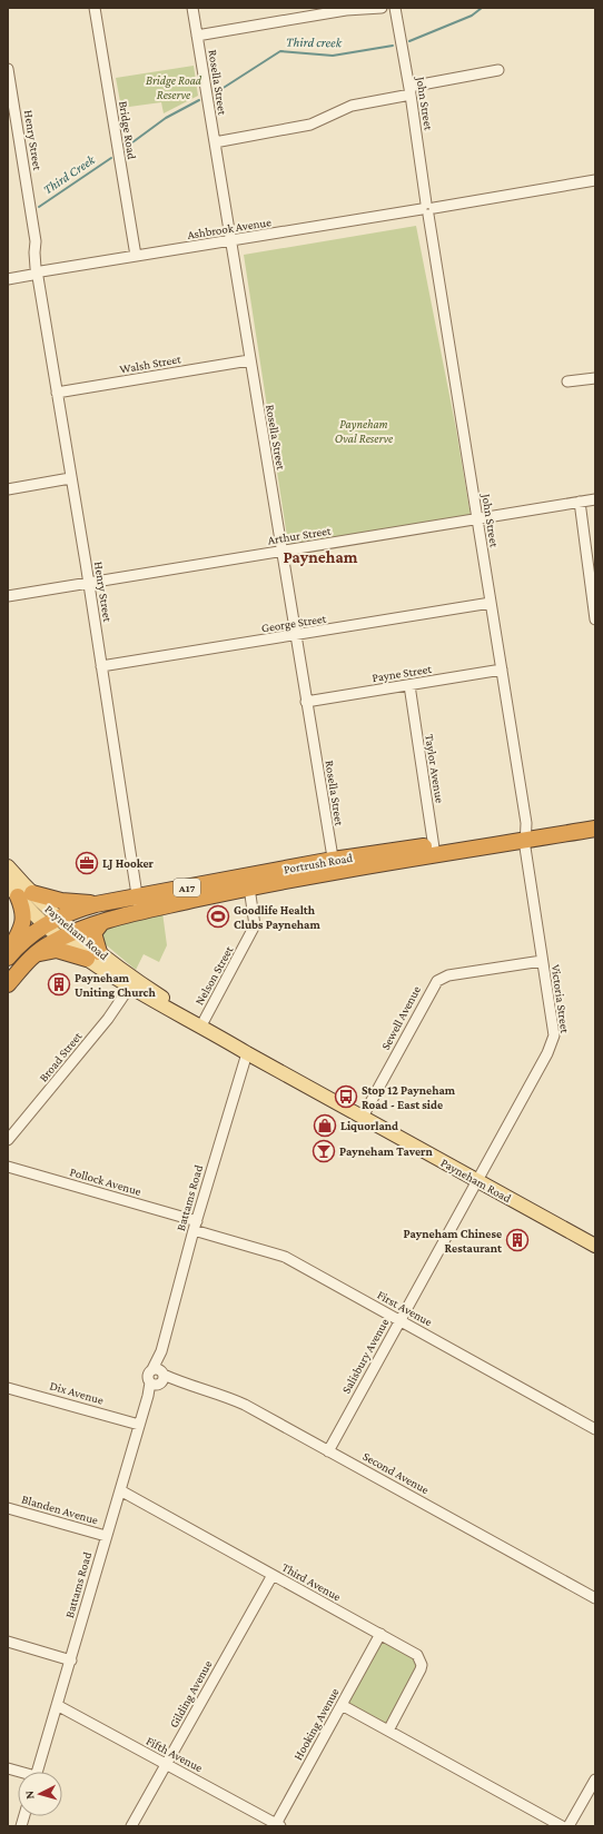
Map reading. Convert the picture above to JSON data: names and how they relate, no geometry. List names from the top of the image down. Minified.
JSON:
{"streets":{"highway":["Portrush Road","A17"],"main road":["Payneham Road"],"street":["Rosella Street","John Street","Bridge Road","Henry Street","Ashbrook Avenue","Walsh Street","Arthur Street","George Street","Payne Street","Taylor Avenue","Nelson Street","Victoria Street","Sewell Avenue","Broad Street","Pollock Avenue","Battams Road","First Avenue","Salisbury Avenue","Dix Avenue","Second Avenue","Blanden Avenue","Third Avenue","Gilding Avenue","Hooking Avenue","Fifth Avenue"]},"crossings":[["Rosella Street","Ashbrook Avenue"],["Rosella Street","Walsh Street"],["Rosella Street","Arthur Street"],["Rosella Street","George Street"],["Rosella Street","Payne Street"],["Rosella Street","Portrush Road"],["John Street","Ashbrook Avenue"],["John Street","Arthur Street"],["John Street","George Street"],["John Street","Payne Street"],["John Street","Portrush Road"],["John Street","Victoria Street"],["Bridge Road","Ashbrook Avenue"],["Henry Street","Ashbrook Avenue"],["Henry Street","Walsh Street"],["Henry Street","Arthur Street"],["Henry Street","George Street"],["Henry Street","Portrush Road"],["Payne Street","Taylor Avenue"],["Taylor Avenue","Portrush Road"],["Portrush Road","A17"],["Portrush Road","Payneham Road"],["Portrush Road","Nelson Street"],["Portrush Road","Victoria Street"],["A17","Payneham Road"],["Payneham Road","Nelson Street"],["Payneham Road","Victoria Street"],["Payneham Road","Sewell Avenue"],["Payneham Road","Broad Street"],["Payneham Road","Battams Road"],["Payneham Road","Salisbury Avenue"],["Victoria Street","Sewell Avenue"],["Victoria Street","Salisbury Avenue"],["Pollock Avenue","Battams Road"],["Pollock Avenue","First Avenue"],["Battams Road","First Avenue"],["Battams Road","Dix Avenue"],["Battams Road","Second Avenue"],["Battams Road","Blanden Avenue"],["Battams Road","Third Avenue"],["Battams Road","Fifth Avenue"],["First Avenue","Salisbury Avenue"],["Salisbury Avenue","Second Avenue"],["Third Avenue","Gilding Avenue"],["Third Avenue","Hooking Avenue"],["Gilding Avenue","Fifth Avenue"],["Hooking Avenue","Fifth Avenue"]],"districts":["Payneham"],"water":["Third creek","Third Creek"],"parks":["Bridge Road Reserve","Payneham Oval Reserve"],"places":{"office":["LJ Hooker"],"sports":["Goodlife Health Clubs Payneham"],"building":["Payneham Uniting Church","Payneham Chinese Restaurant"],"bus stop":["Stop 12 Payneham Road - East side"],"shop":["Liquorland"],"bar":["Payneham Tavern"]},"north":"left"}
